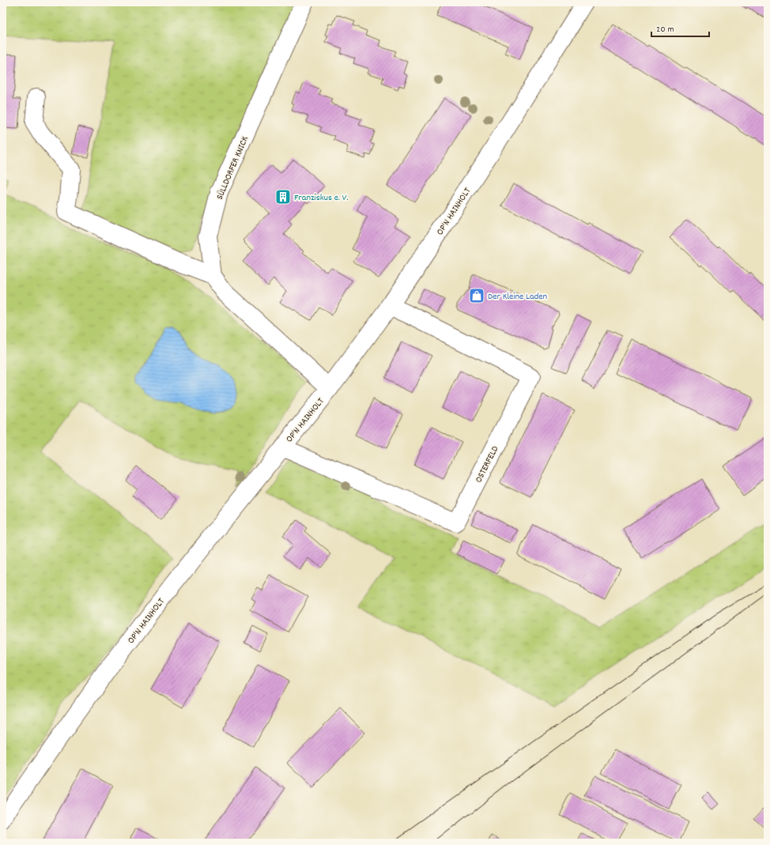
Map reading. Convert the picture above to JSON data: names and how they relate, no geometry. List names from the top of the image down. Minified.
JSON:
{"streets":{"street":["SÜLLDORFER KNICK","OP'N HAINHOLT","OSTERFELD"]},"crossings":[["OP'N HAINHOLT","OSTERFELD"]],"places":{"building":["Franziskus e. V."],"shop":["Der Kleine Laden"]},"scale_bar":"20 m"}
